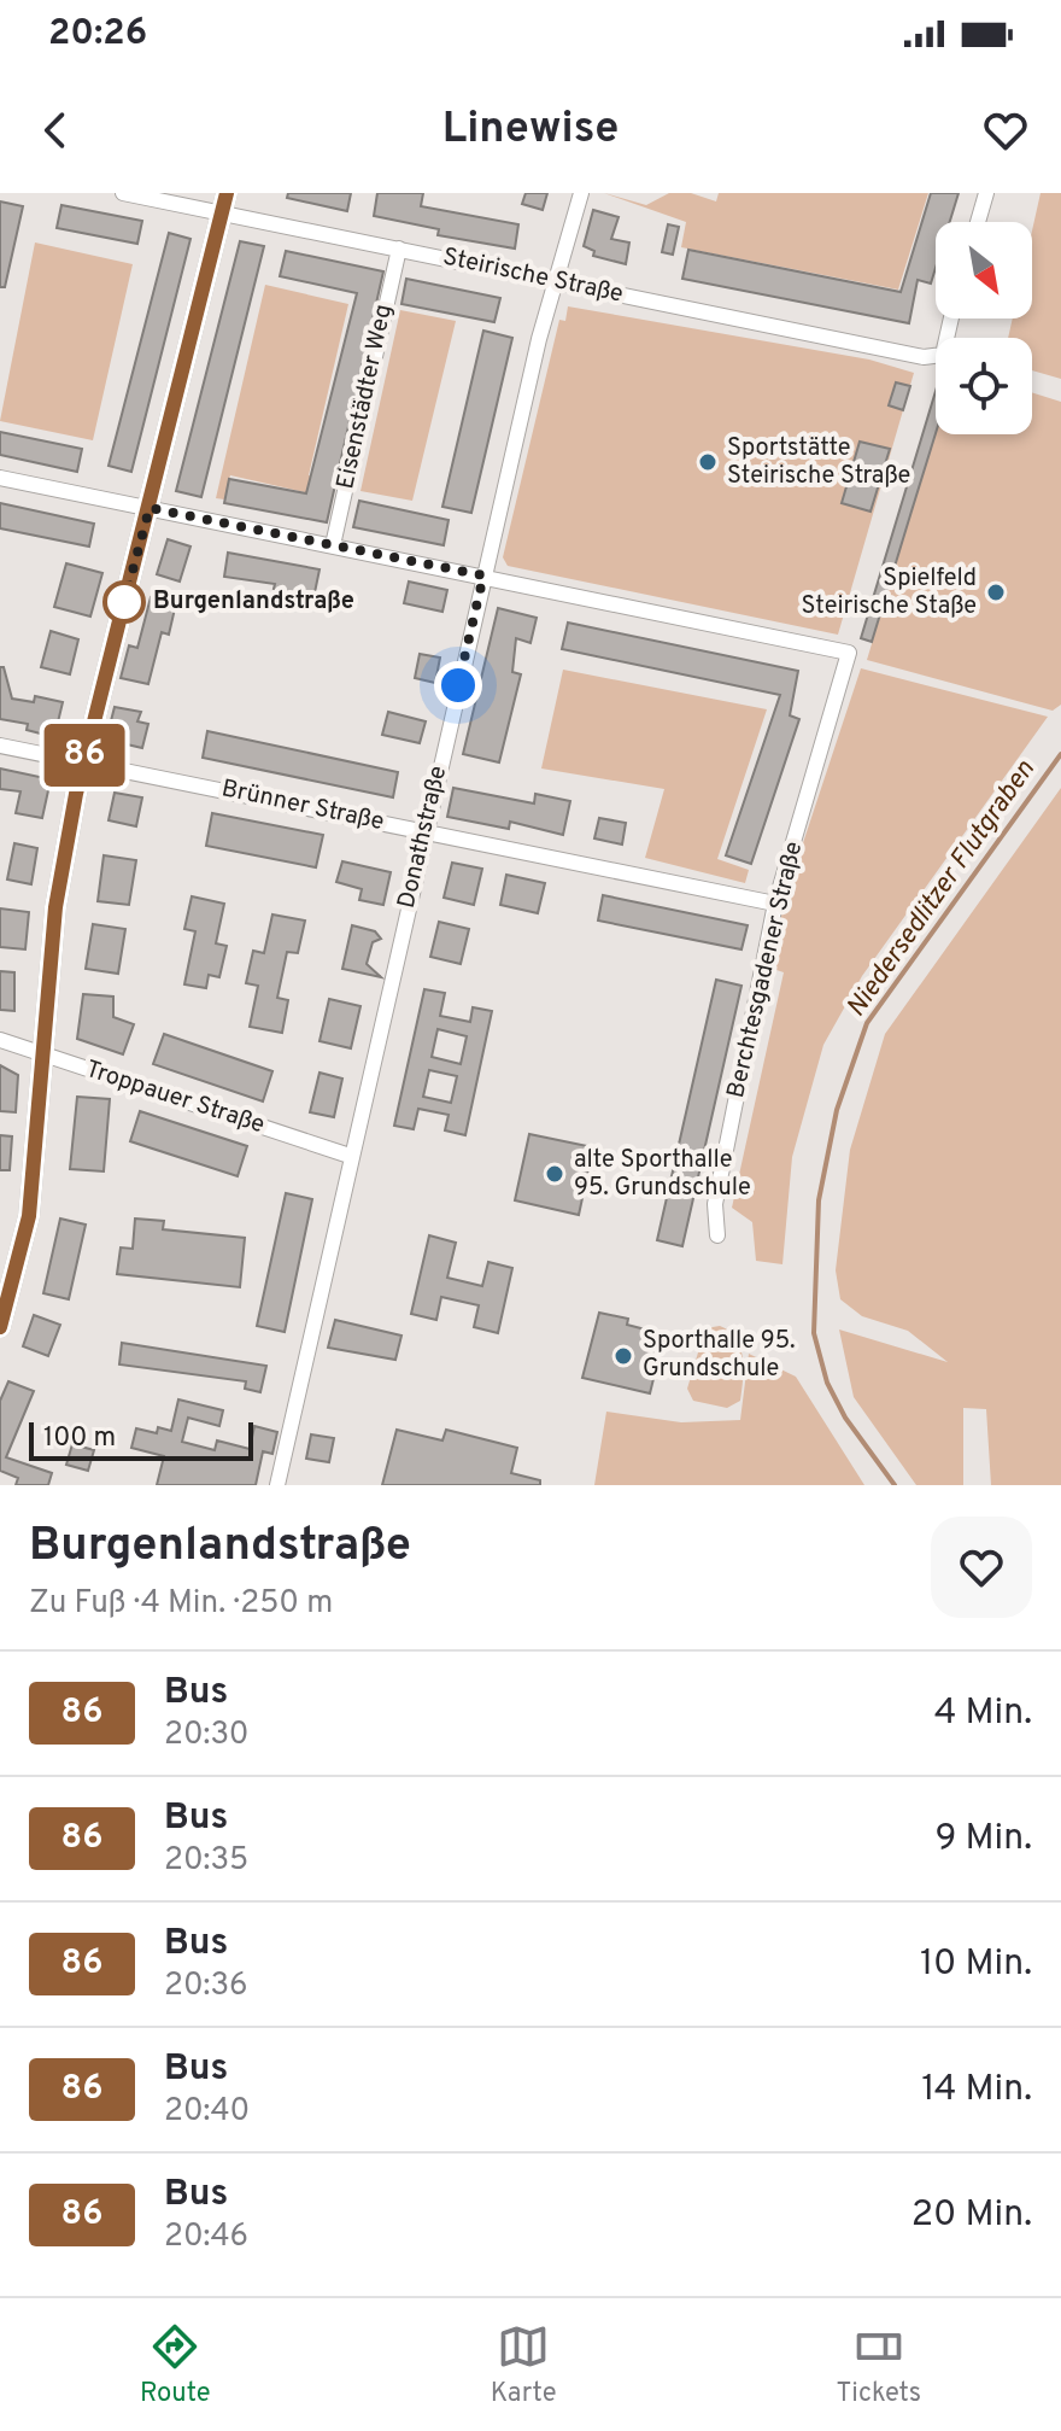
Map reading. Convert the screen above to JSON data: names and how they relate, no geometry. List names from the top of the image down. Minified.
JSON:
{"streets":{"street":["Steirische Straße","Eisenstädter Weg","Brünner Straße","Donathstraße","Berchtesgadener Straße","Troppauer Straße"]},"crossings":[["Steirische Straße","Eisenstädter Weg"],["Steirische Straße","Donathstraße"],["Brünner Straße","Donathstraße"],["Brünner Straße","Berchtesgadener Straße"],["Donathstraße","Berchtesgadener Straße"],["Donathstraße","Troppauer Straße"]],"water":["Niedersedlitzer Flutgraben"],"places":["Sportstätte Steirische Straße","Spielfeld Steirische Staße","Burgenlandstraße","alte Sporthalle 95. Grundschule","Sporthalle 95. Grundschule"],"lines":["bus line 86"],"scale_bar":"100 m","north":"bottom right","page":{"status":"20:26","header":"Linewise","on_map":"86","scale":"100 m","heading":["Burgenlandstraße","Zu Fuß · 4 Min. · 250 m"],"list":[{"mark":"86","name":"Bus","note":"20:30","value":"4 Min."},{"mark":"86","name":"Bus","note":"20:35","value":"9 Min."},{"mark":"86","name":"Bus","note":"20:36","value":"10 Min."},{"mark":"86","name":"Bus","note":"20:40","value":"14 Min."},{"mark":"86","name":"Bus","note":"20:46","value":"20 Min."}],"tabs":["Route","Karte","Tickets"]}}
